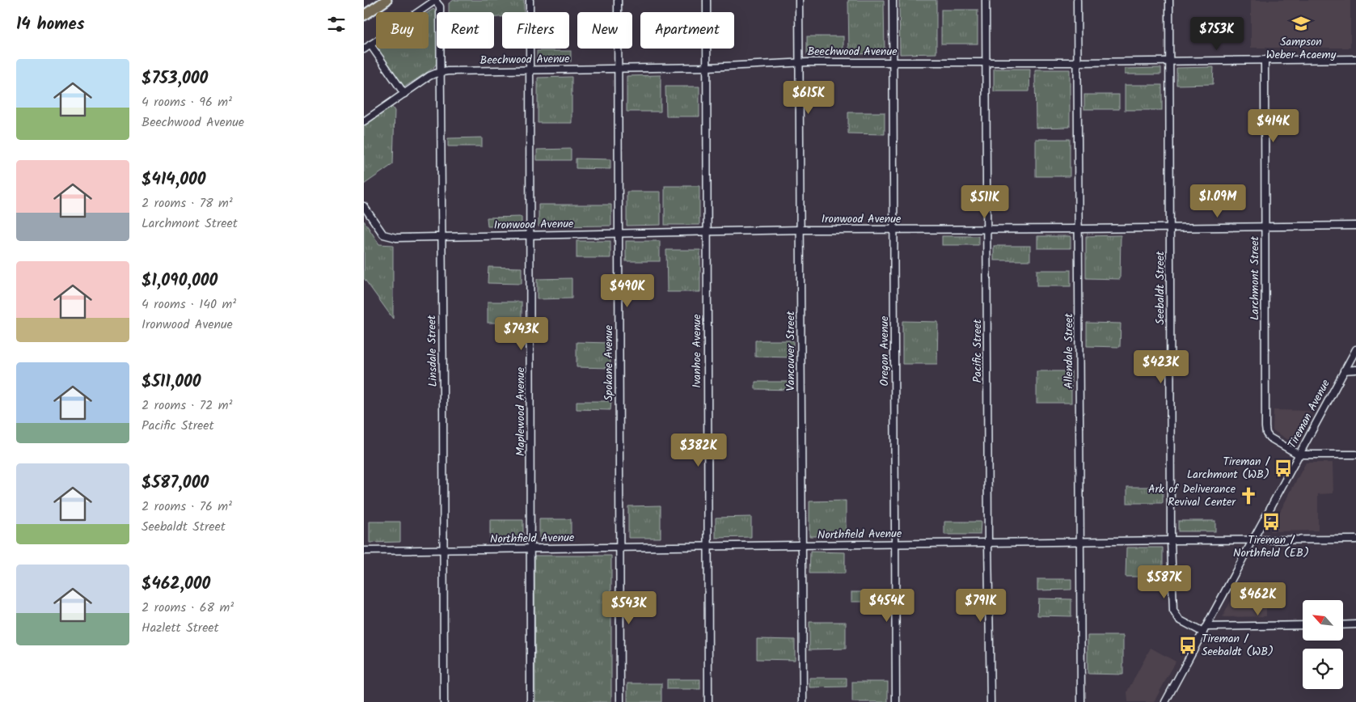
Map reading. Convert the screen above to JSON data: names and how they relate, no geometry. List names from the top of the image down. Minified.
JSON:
{"streets":{"street":["Beechwood Avenue","Ironwood Avenue","Larchmont Street","Seebaldt Street","Linsdale Street","Ivanhoe Avenue","Vancouver Street","Oregon Avenue","Pacific Street","Allendale Street","Spokane Avenue","Maplewood Avenue","Tireman Avenue","Northfield Avenue"]},"crossings":[["Beechwood Avenue","Larchmont Street"],["Beechwood Avenue","Seebaldt Street"],["Beechwood Avenue","Linsdale Street"],["Beechwood Avenue","Ivanhoe Avenue"],["Beechwood Avenue","Vancouver Street"],["Beechwood Avenue","Oregon Avenue"],["Beechwood Avenue","Pacific Street"],["Beechwood Avenue","Allendale Street"],["Beechwood Avenue","Spokane Avenue"],["Beechwood Avenue","Maplewood Avenue"],["Ironwood Avenue","Larchmont Street"],["Ironwood Avenue","Seebaldt Street"],["Ironwood Avenue","Linsdale Street"],["Ironwood Avenue","Ivanhoe Avenue"],["Ironwood Avenue","Vancouver Street"],["Ironwood Avenue","Oregon Avenue"],["Ironwood Avenue","Pacific Street"],["Ironwood Avenue","Allendale Street"],["Ironwood Avenue","Spokane Avenue"],["Ironwood Avenue","Maplewood Avenue"],["Larchmont Street","Tireman Avenue"],["Seebaldt Street","Tireman Avenue"],["Seebaldt Street","Northfield Avenue"],["Linsdale Street","Northfield Avenue"],["Ivanhoe Avenue","Northfield Avenue"],["Vancouver Street","Northfield Avenue"],["Oregon Avenue","Northfield Avenue"],["Pacific Street","Northfield Avenue"],["Allendale Street","Northfield Avenue"],["Spokane Avenue","Northfield Avenue"],["Maplewood Avenue","Northfield Avenue"],["Tireman Avenue","Northfield Avenue"]],"places":{"school or university":["Sampson Weber Acaemy"],"bus stop":["Tireman / Larchmont (WB)","Tireman / Northfield (EB)","Tireman / Seebaldt (WB)"],"church":["Ark of Deliverance Revival Center"]},"north":"top left","page":{"heading":"14 homes","chip":["Buy","Rent","Filters","New","Apartment"],"price":["$753K","$615K","$414K","$1.09M","$511K","$490K","$743K","$423K","$382K","$587K","$462K","$454K","$791K","$543K"],"list":[{"name":"$753,000","note":"4 rooms · 96 m² · Beechwood Avenue"},{"name":"$414,000","note":"2 rooms · 78 m² · Larchmont Street"},{"name":"$1,090,000","note":"4 rooms · 140 m² · Ironwood Avenue"},{"name":"$511,000","note":"2 rooms · 72 m² · Pacific Street"},{"name":"$587,000","note":"2 rooms · 76 m² · Seebaldt Street"},{"name":"$462,000","note":"2 rooms · 68 m² · Hazlett Street"}]}}
